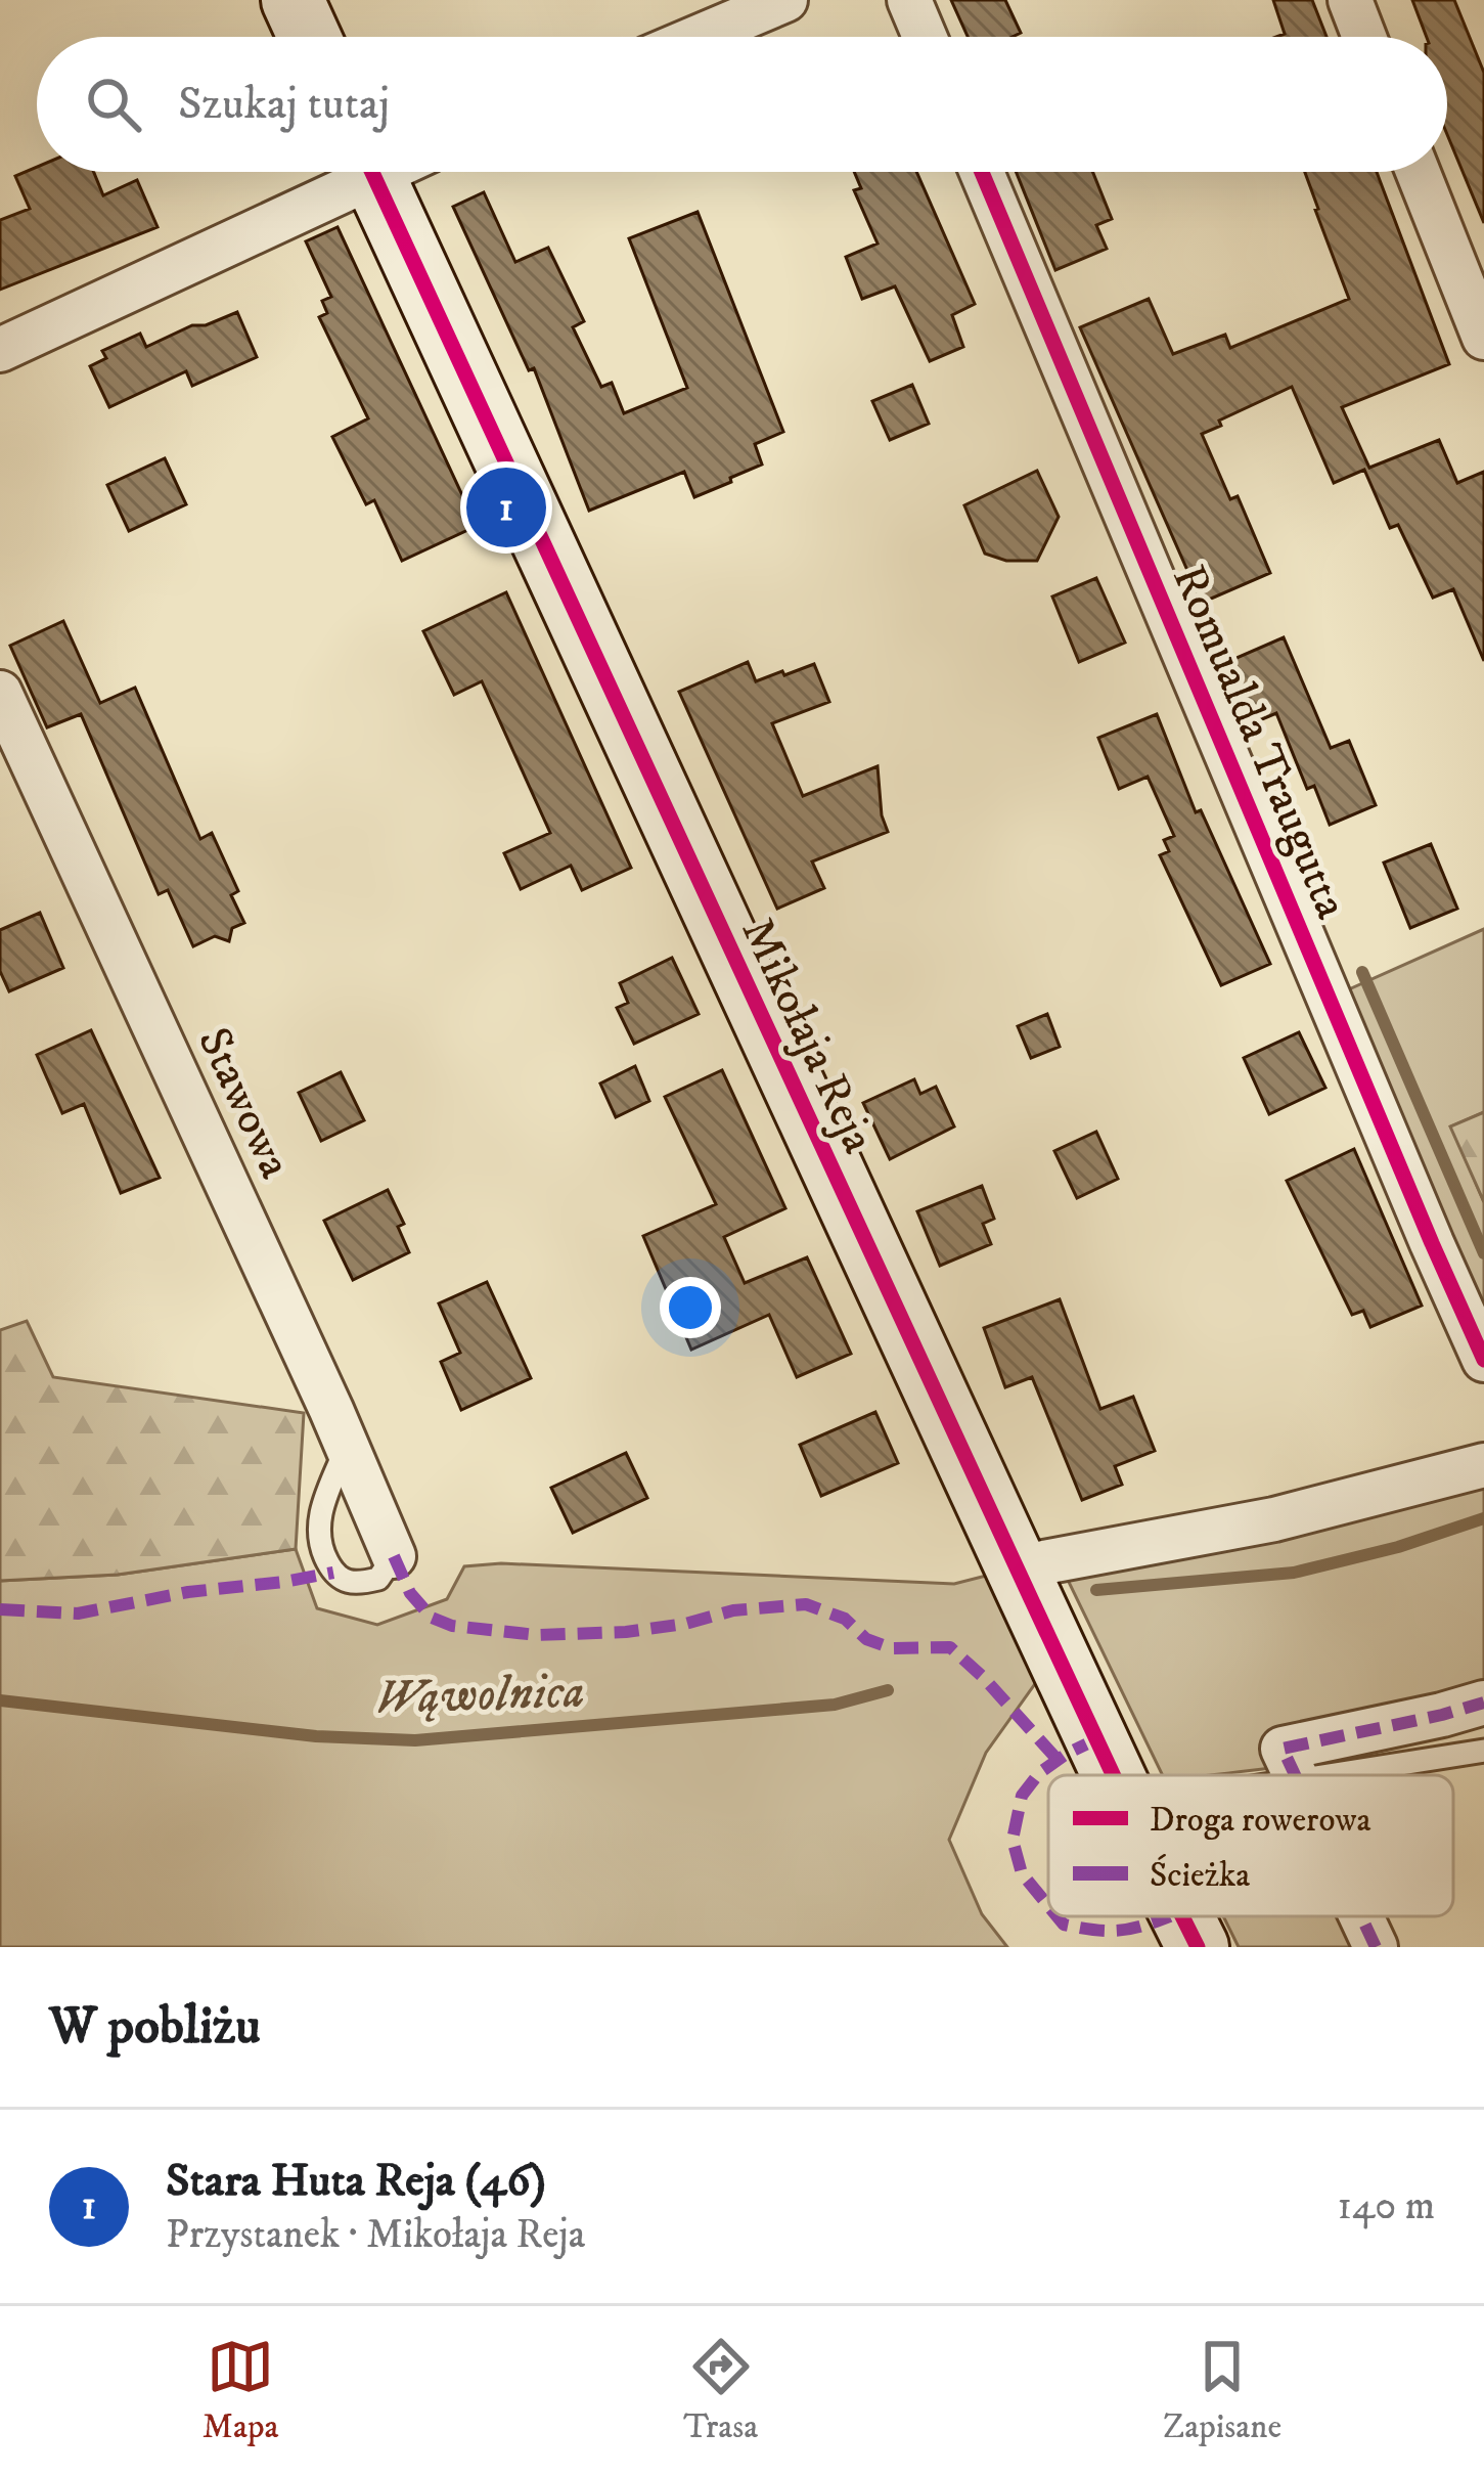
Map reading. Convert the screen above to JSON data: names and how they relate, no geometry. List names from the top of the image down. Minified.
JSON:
{"streets":{"street":["Romualda Traugutta","Mikołaja Reja","Stawowa"]},"water":["Wąwolnica"],"legend":["Droga rowerowa","Ścieżka"],"page":{"search":"Szukaj tutaj","pins":"1","heading":"W pobliżu","list":[{"mark":"1","name":"Stara Huta Reja (46)","note":"Przystanek · Mikołaja Reja","value":"140 m"}],"nav":["Mapa","Trasa","Zapisane"]}}
